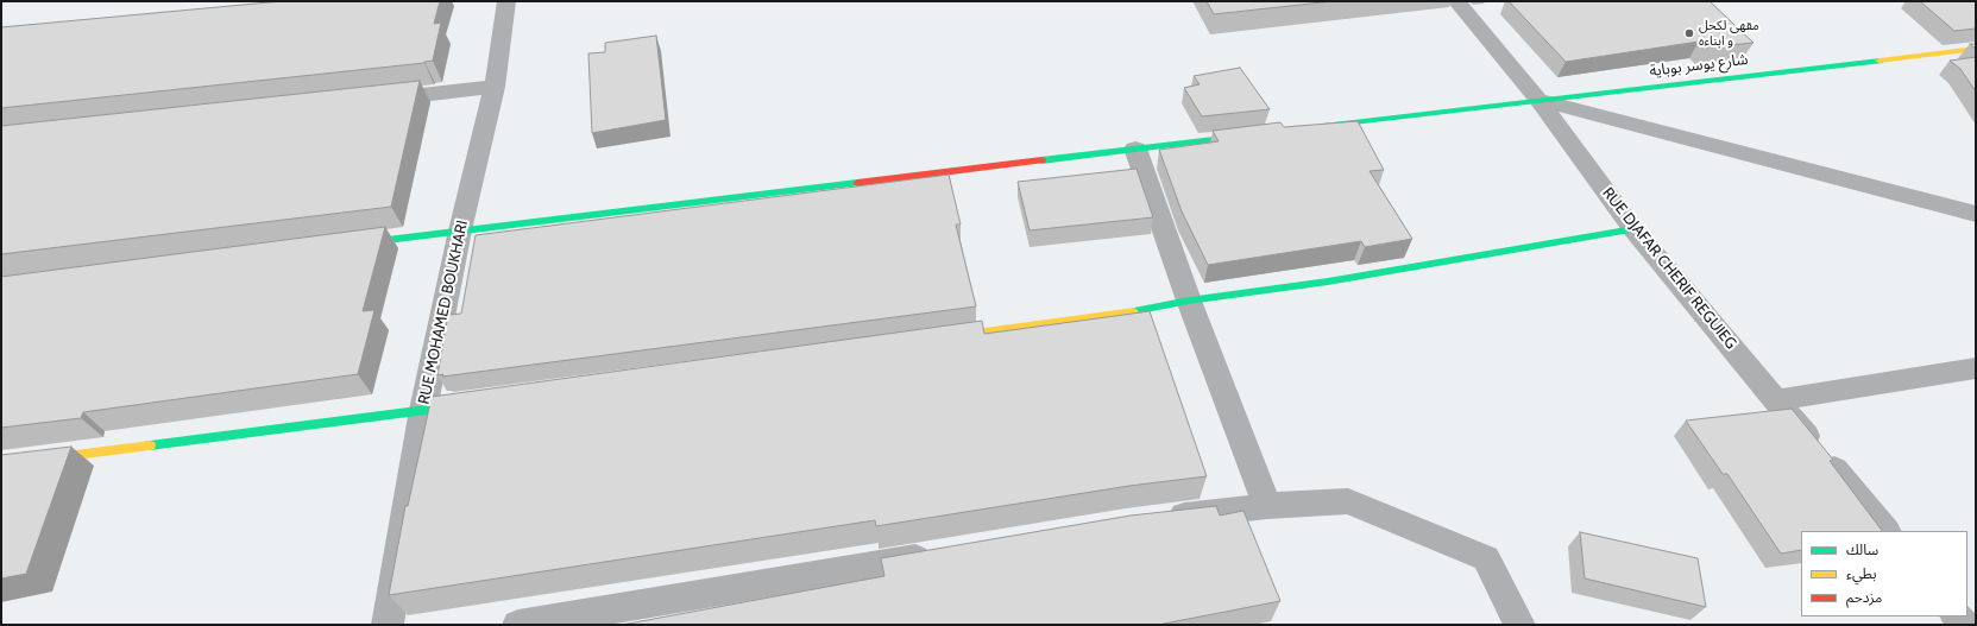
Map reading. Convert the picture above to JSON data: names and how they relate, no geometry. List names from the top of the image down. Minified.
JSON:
{"streets":{"street":["شارع يوسر بوباية","RUE DJAFAR CHERIF REGUIEG","RUE MOHAMED BOUKHARI"]},"crossings":[["شارع يوسر بوباية","RUE DJAFAR CHERIF REGUIEG"]],"places":["مقهى لكحل و ابناءه"],"legend":["سالك","بطيء","مزدحم"]}
